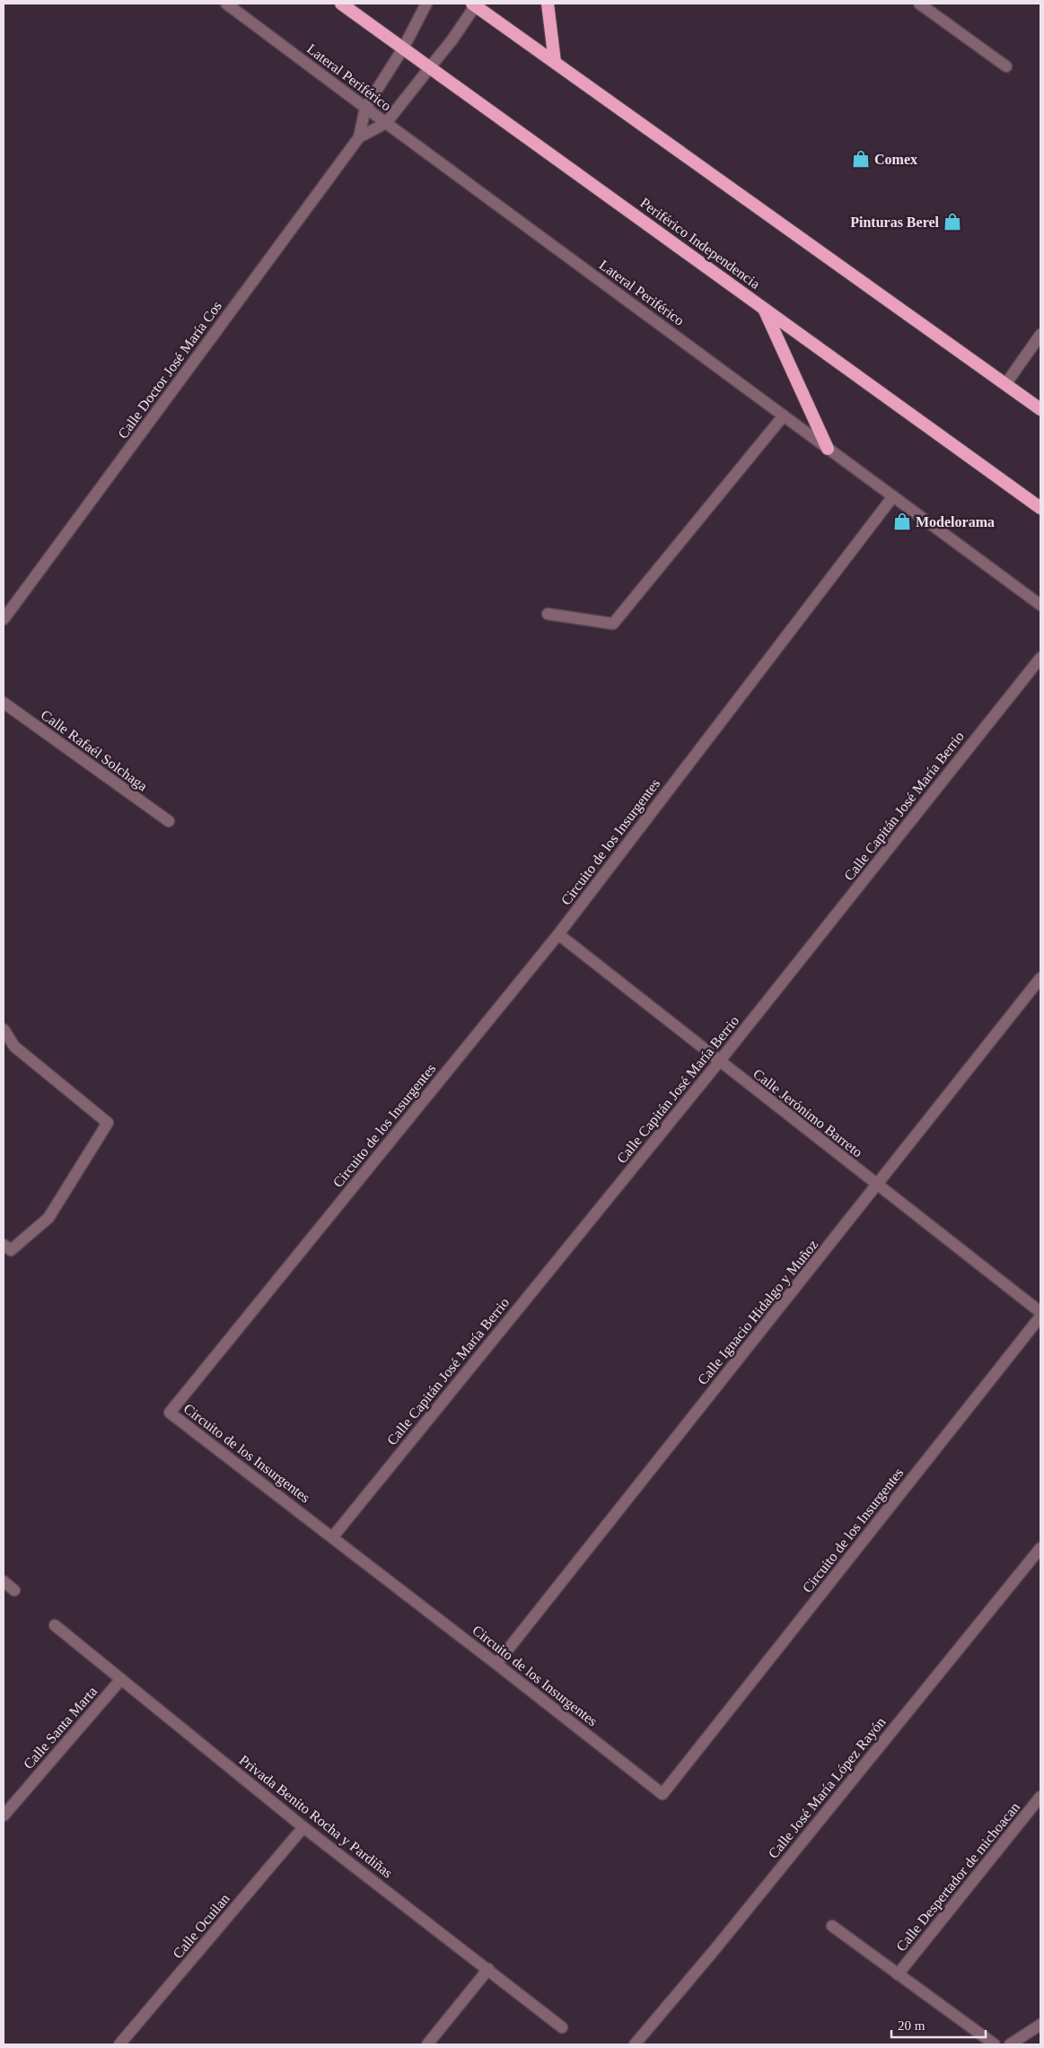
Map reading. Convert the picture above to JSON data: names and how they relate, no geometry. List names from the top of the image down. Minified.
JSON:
{"streets":{"highway":["Periférico Independencia"],"street":["Lateral Periférico","Calle Doctor José María Cos","Calle Rafaél Solchaga","Calle Capitán José María Berrio","Circuito de los Insurgentes","Calle Jerónimo Barreto","Calle Ignacio Hidalgo y Muñoz","Calle Santa Marta","Calle José María López Rayón","Privada Benito Rocha y Pardiñas","Calle Despertador de michoacan","Calle Ocuilan"]},"crossings":[["Lateral Periférico","Calle Doctor José María Cos"],["Lateral Periférico","Circuito de los Insurgentes"],["Periférico Independencia","Calle Doctor José María Cos"],["Calle Capitán José María Berrio","Circuito de los Insurgentes"],["Calle Capitán José María Berrio","Calle Jerónimo Barreto"],["Circuito de los Insurgentes","Calle Jerónimo Barreto"],["Circuito de los Insurgentes","Calle Ignacio Hidalgo y Muñoz"],["Calle Jerónimo Barreto","Calle Ignacio Hidalgo y Muñoz"],["Calle Santa Marta","Privada Benito Rocha y Pardiñas"],["Privada Benito Rocha y Pardiñas","Calle Ocuilan"]],"places":{"shop":["Comex","Pinturas Berel","Modelorama"]},"scale_bar":"20 m"}
